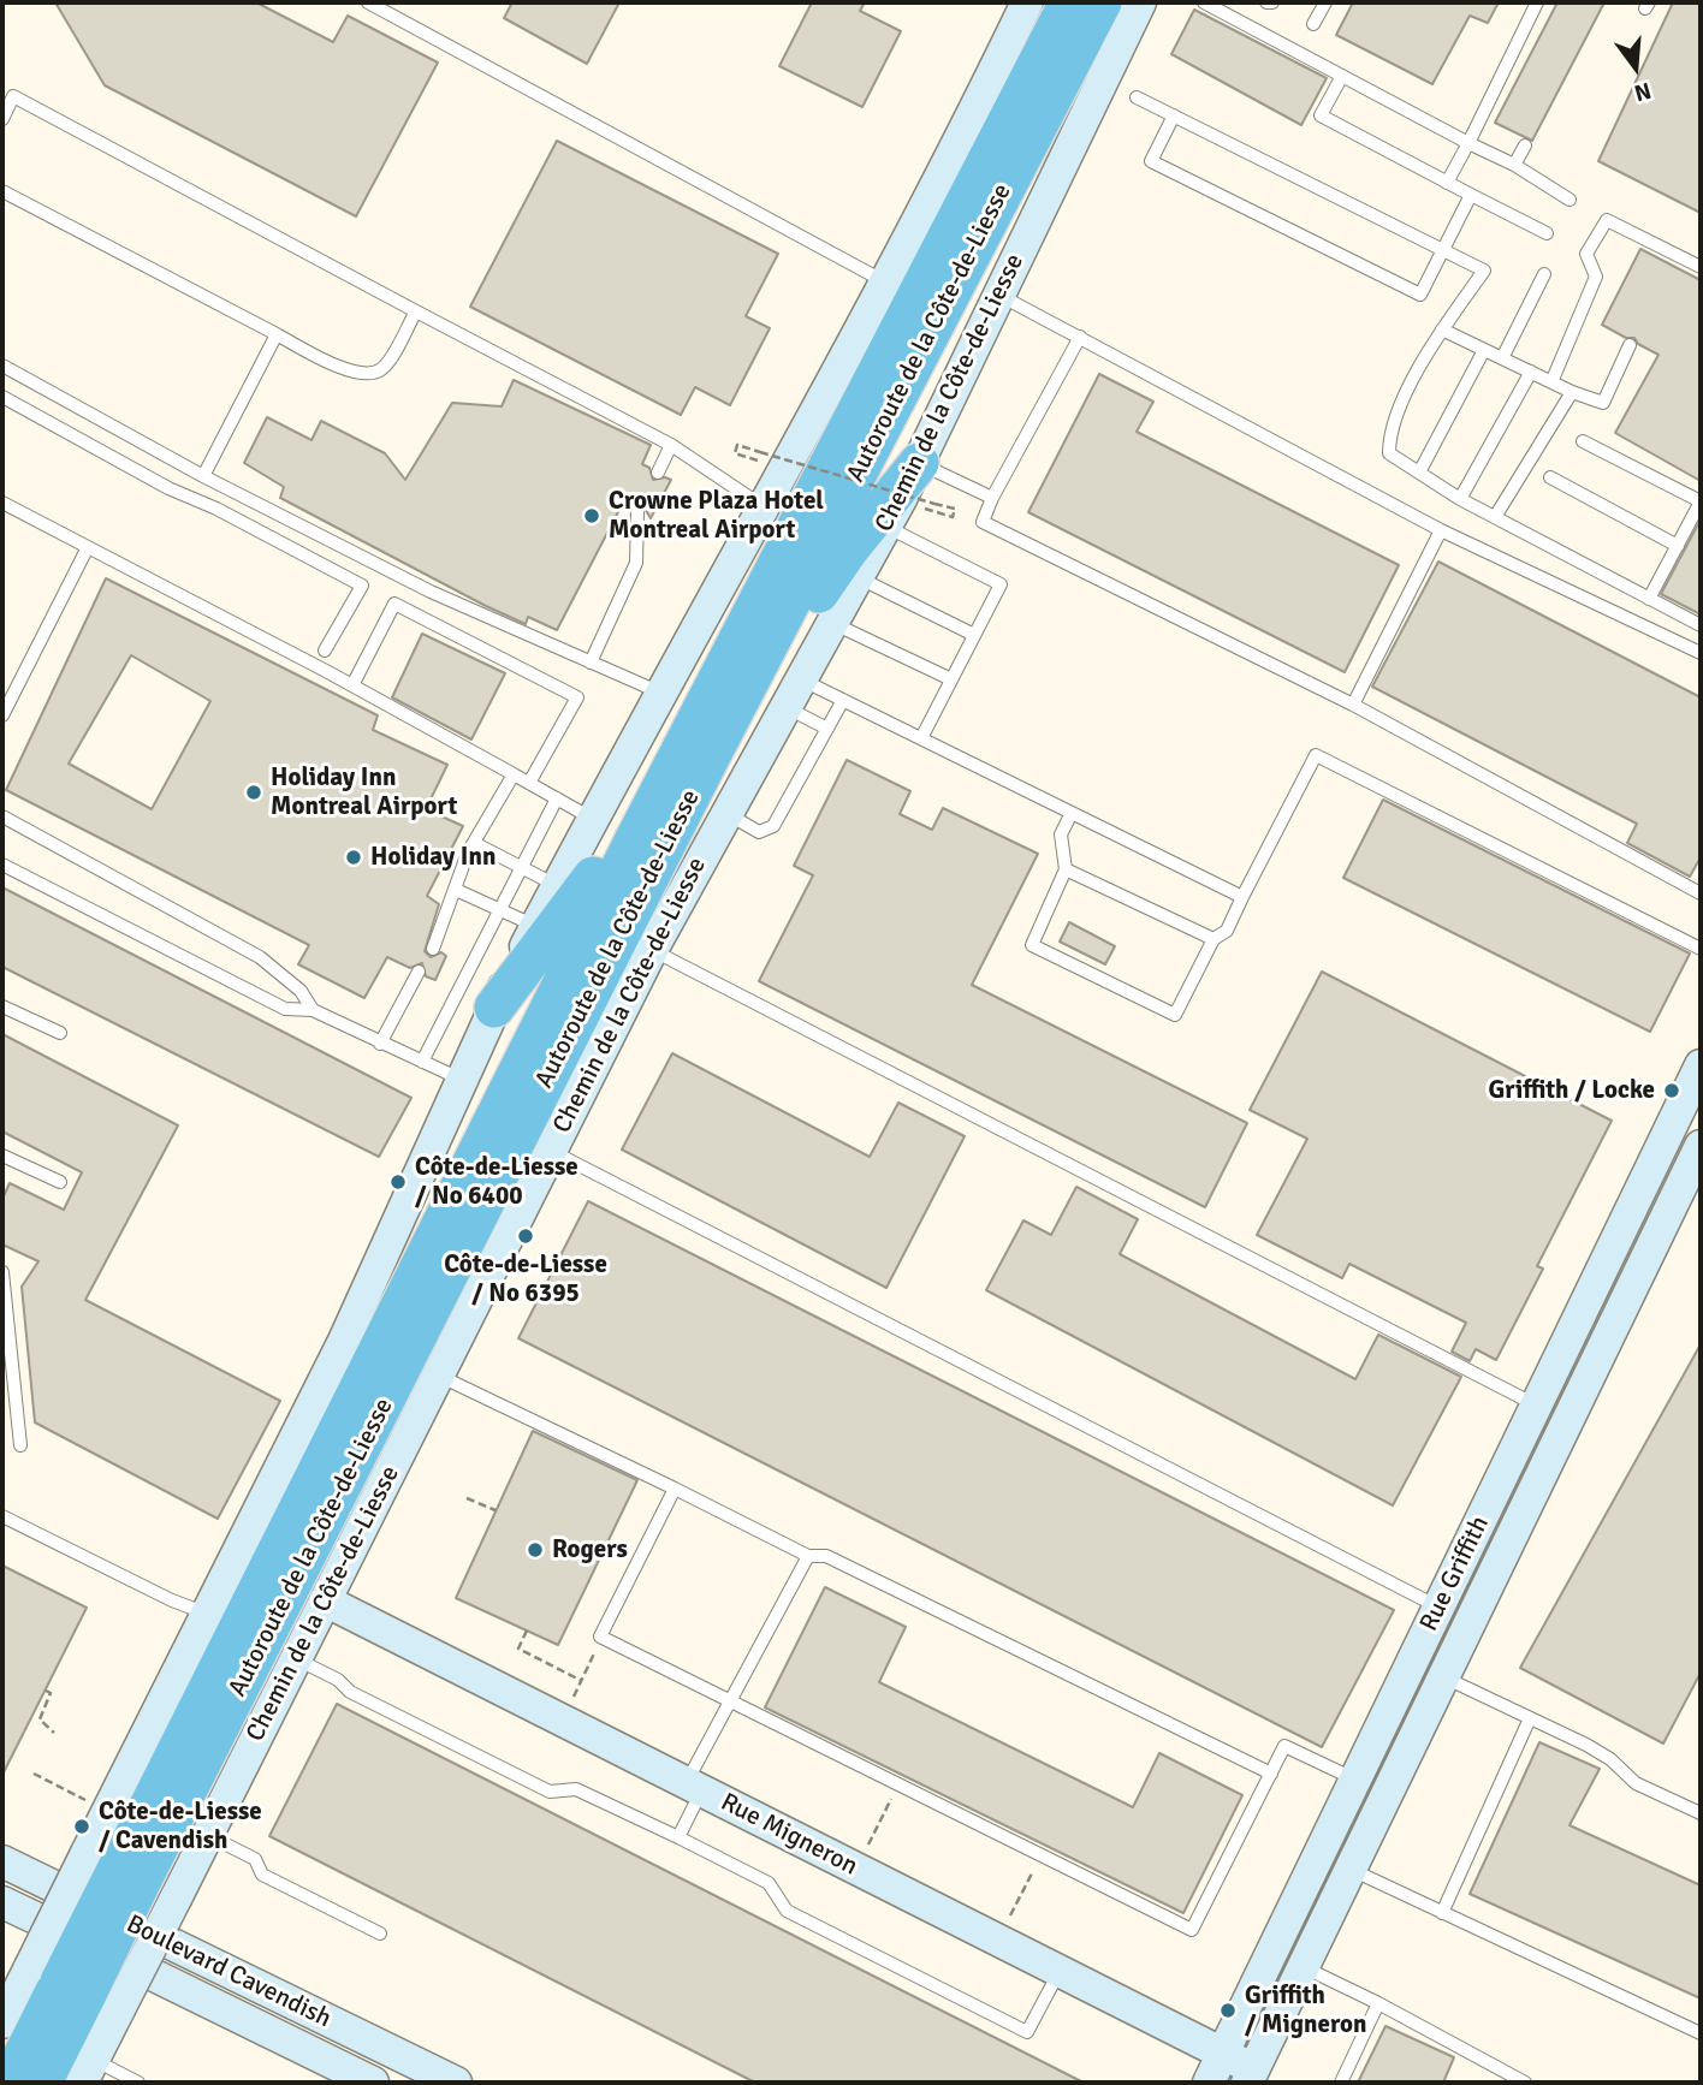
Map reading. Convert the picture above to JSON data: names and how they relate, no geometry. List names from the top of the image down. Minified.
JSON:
{"streets":{"highway":["Autoroute de la Côte-de-Liesse","Chemin de la Côte-de-Liesse"],"main road":["Rue Griffith","Rue Migneron","Boulevard Cavendish"]},"crossings":[["Autoroute de la Côte-de-Liesse","Chemin de la Côte-de-Liesse"],["Chemin de la Côte-de-Liesse","Rue Migneron"],["Rue Griffith","Rue Migneron"]],"places":["Crowne Plaza Hotel Montreal Airport","Holiday Inn Montreal Airport","Holiday Inn","Griffith / Locke","Côte-de-Liesse / No 6400","Côte-de-Liesse / No 6395","Rogers","Côte-de-Liesse / Cavendish","Griffith / Migneron"],"north":"bottom"}
